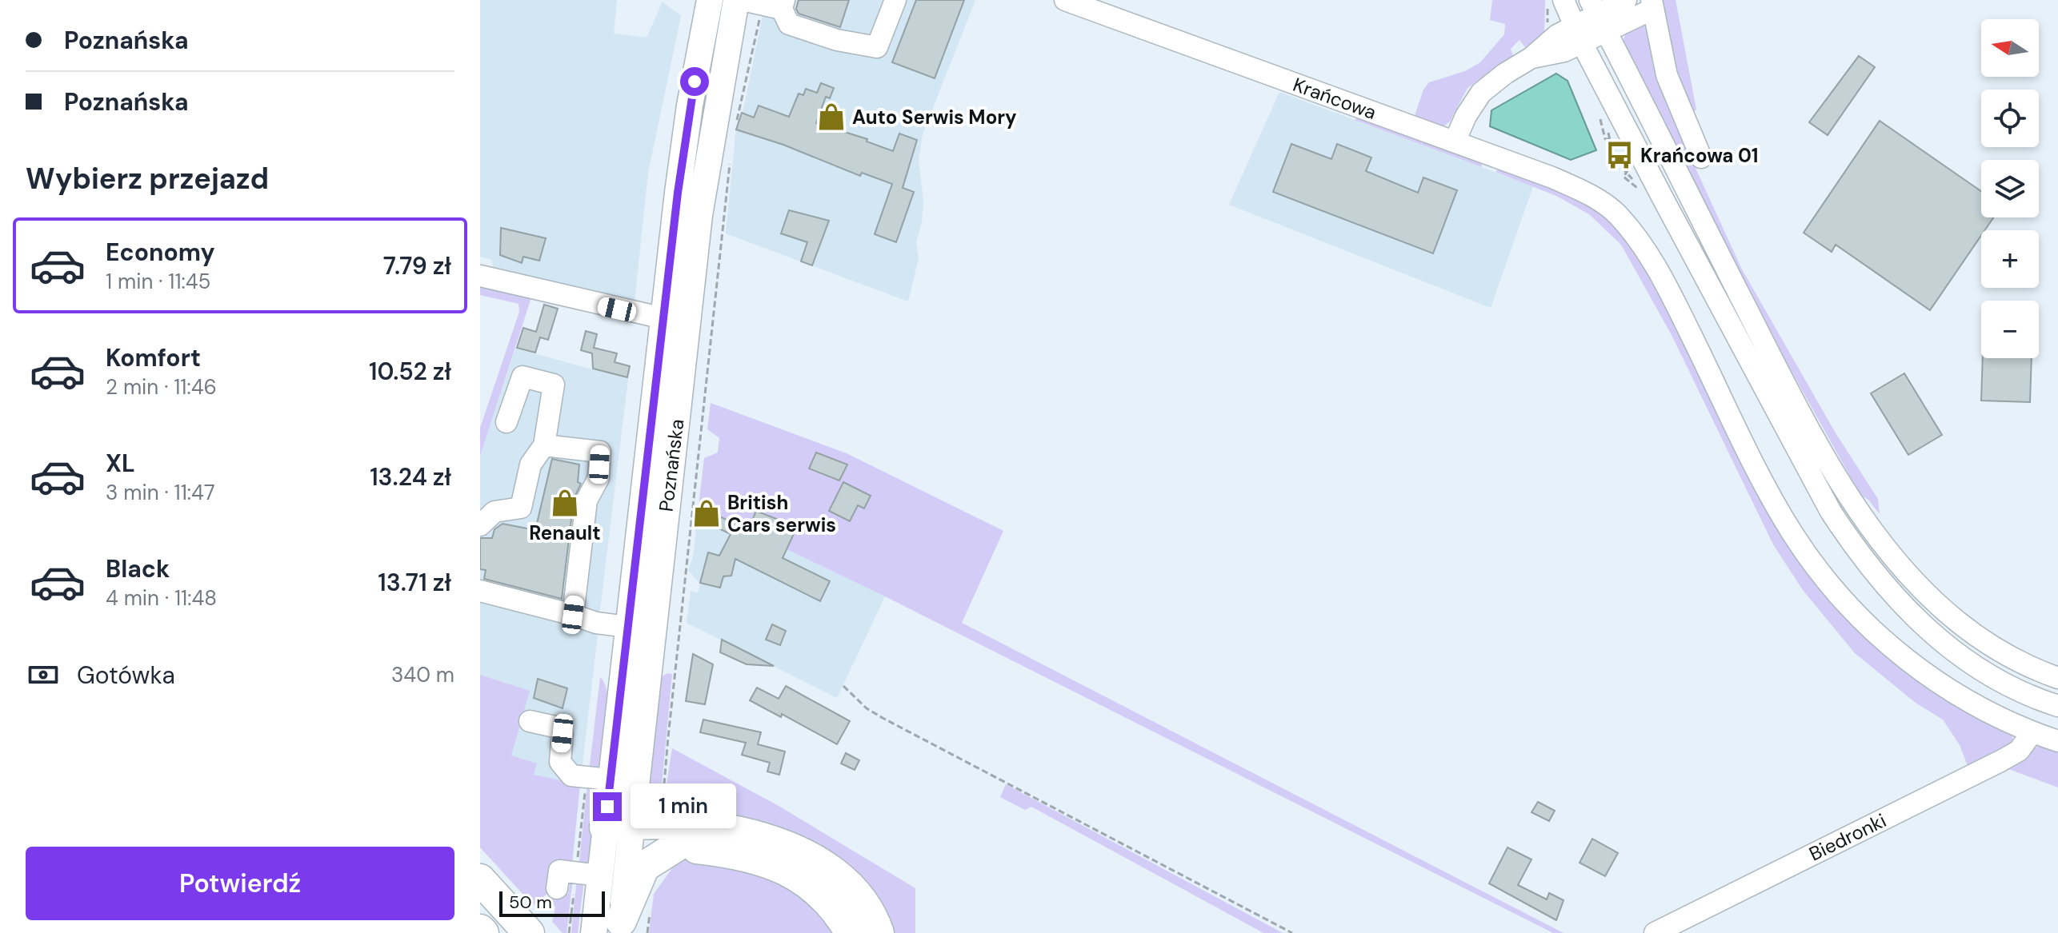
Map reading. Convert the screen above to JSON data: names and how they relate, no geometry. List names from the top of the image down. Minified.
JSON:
{"streets":{"main road":["Poznańska"],"street":["Krańcowa","Biedronki"]},"crossings":[["Krańcowa","Biedronki"]],"places":{"shop":["Auto Serwis Mory","Renault","British Cars serwis"],"bus stop":["Krańcowa 01"]},"scale_bar":"50 m","north":"left","page":{"banner":["Poznańska","Poznańska"],"map_buttons":["+","−"],"heading":"Wybierz przejazd","list":[{"name":"Economy","note":"1 min · 11:45","value":"7.79 zł"},{"name":"Komfort","note":"2 min · 11:46","value":"10.52 zł"},{"name":"XL","note":"3 min · 11:47","value":"13.24 zł"},{"name":"Black","note":"4 min · 11:48","value":"13.71 zł"}],"pay":["Gotówka","340 m"],"bubble":"1 min","buttons":"Potwierdź","scale":"50 m"}}
